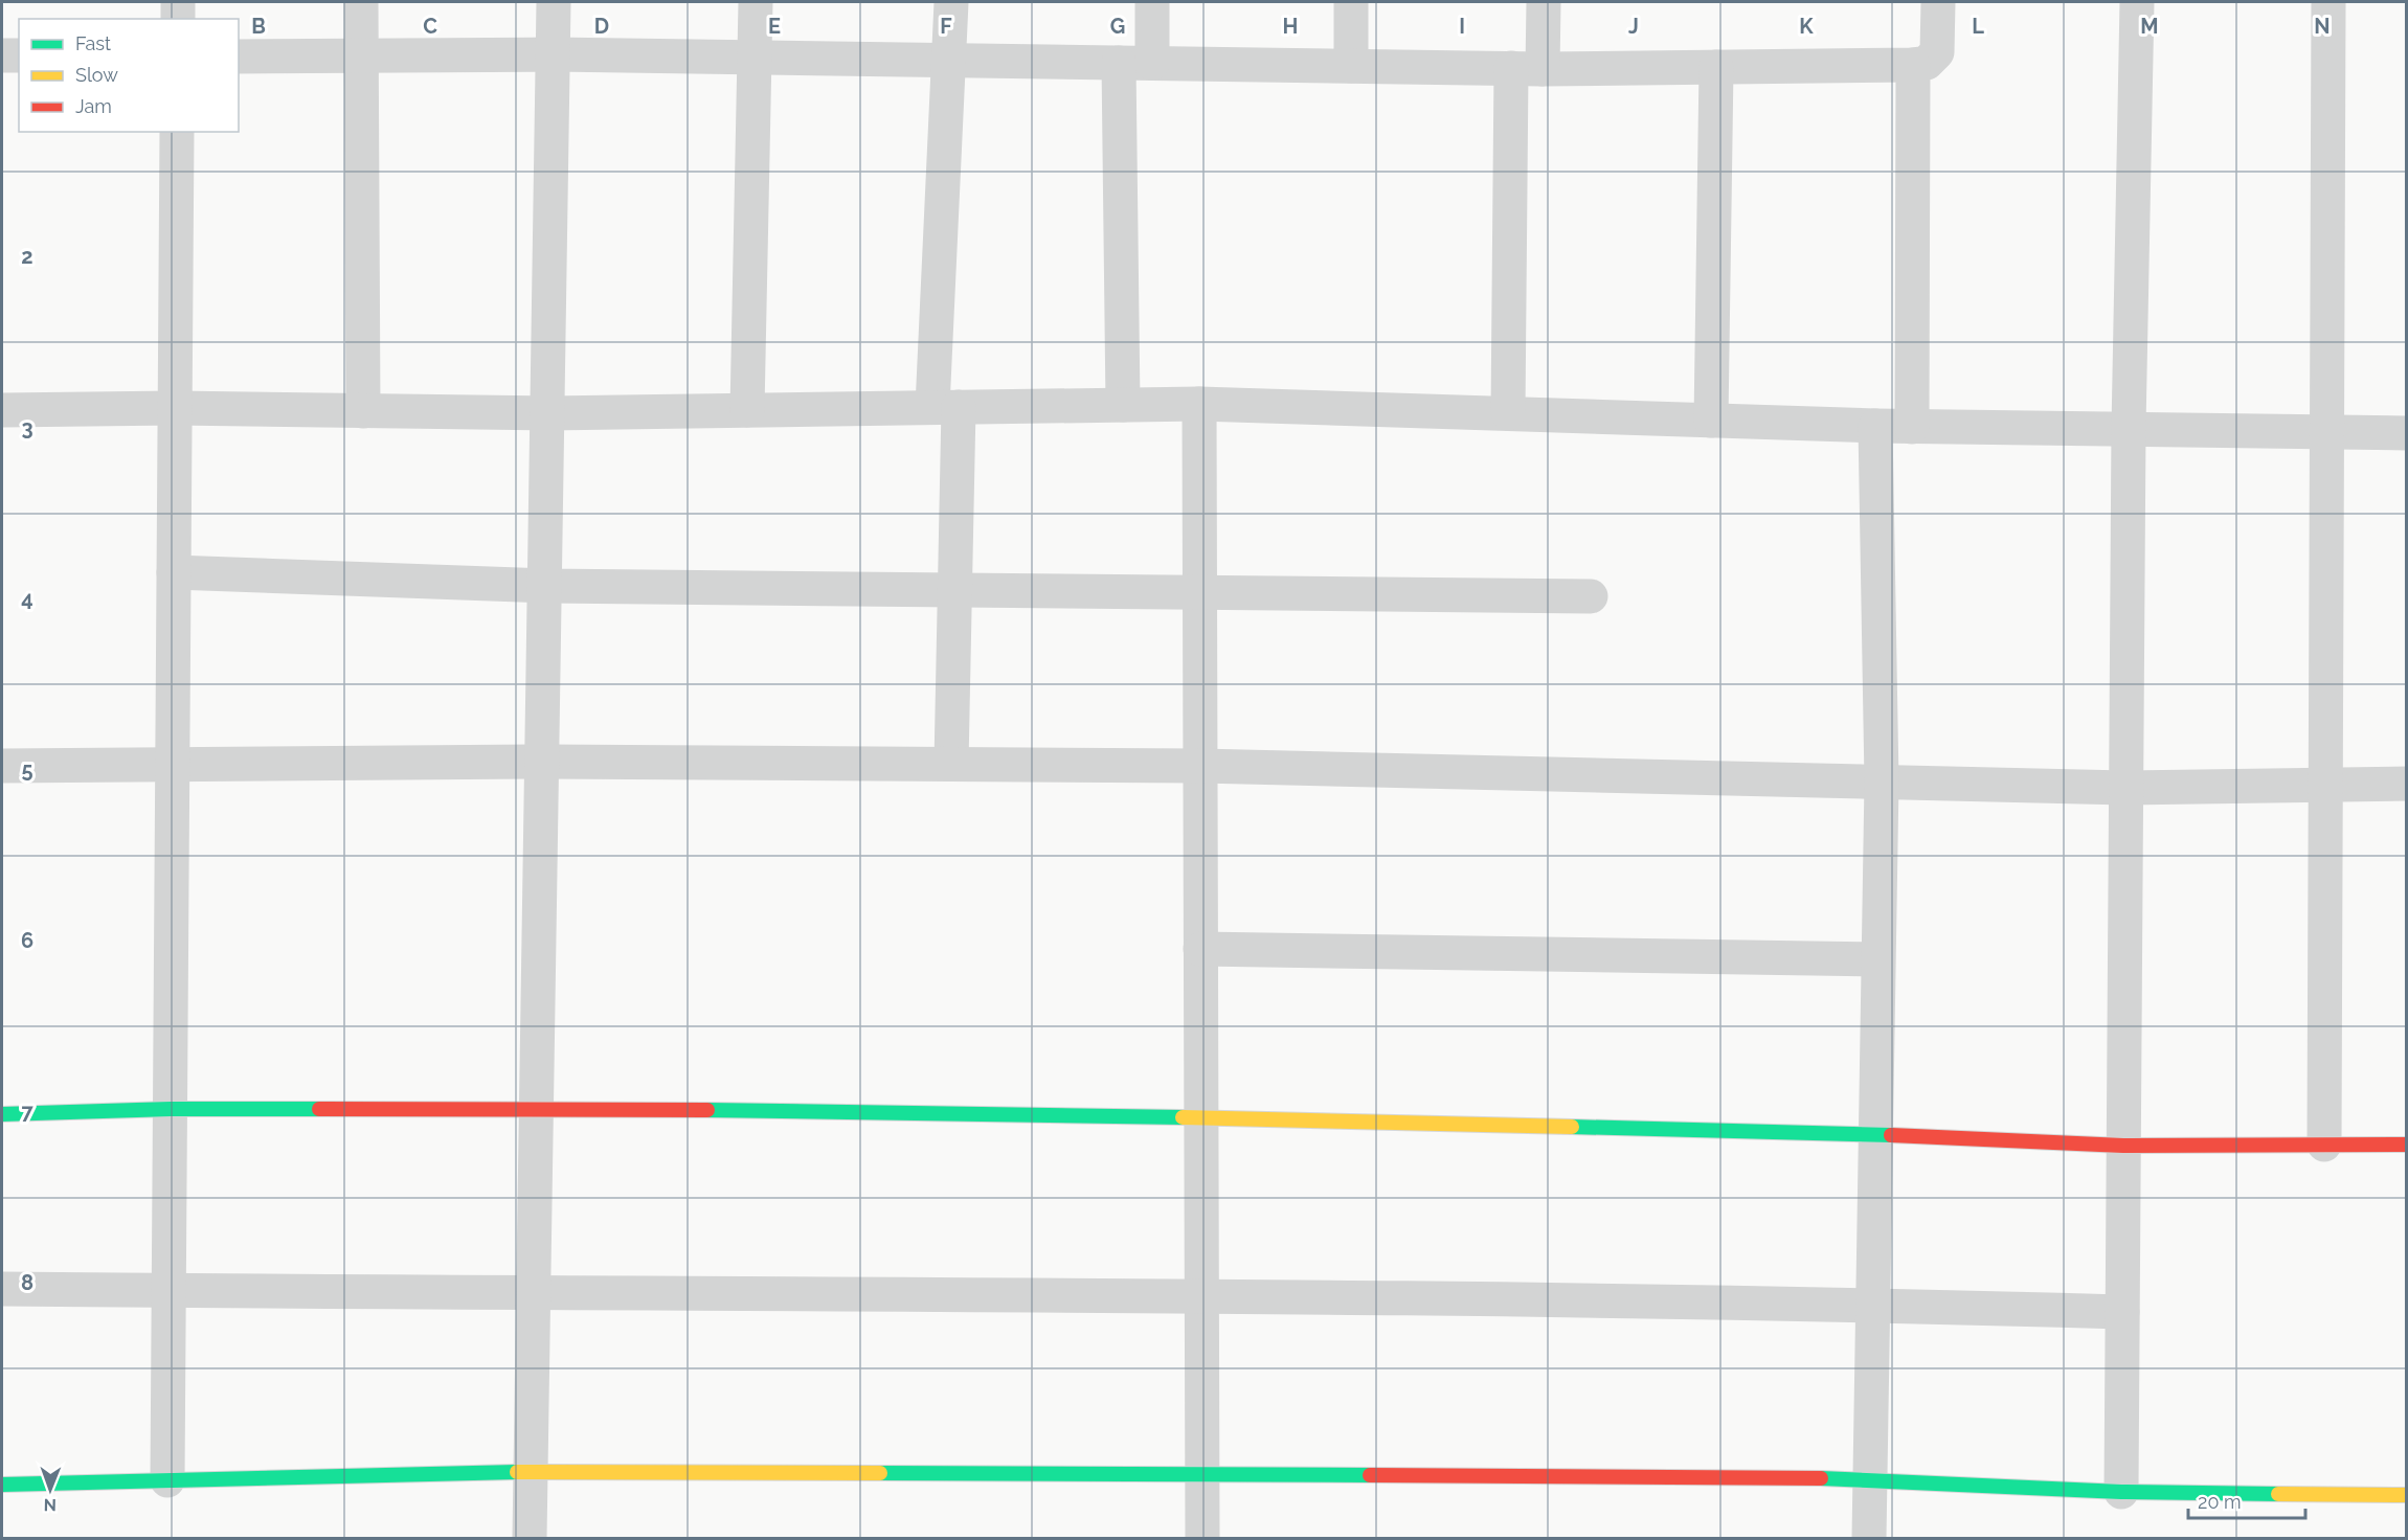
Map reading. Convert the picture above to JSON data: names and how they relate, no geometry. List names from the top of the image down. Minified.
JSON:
{"legend":["Fast","Slow","Jam"],"scale_bar":"20 m","north":"bottom","grid":{"columns":["B","C","D","E","F","G","H","I","J","K","L","M","N"],"rows":["2","3","4","5","6","7","8"]}}
